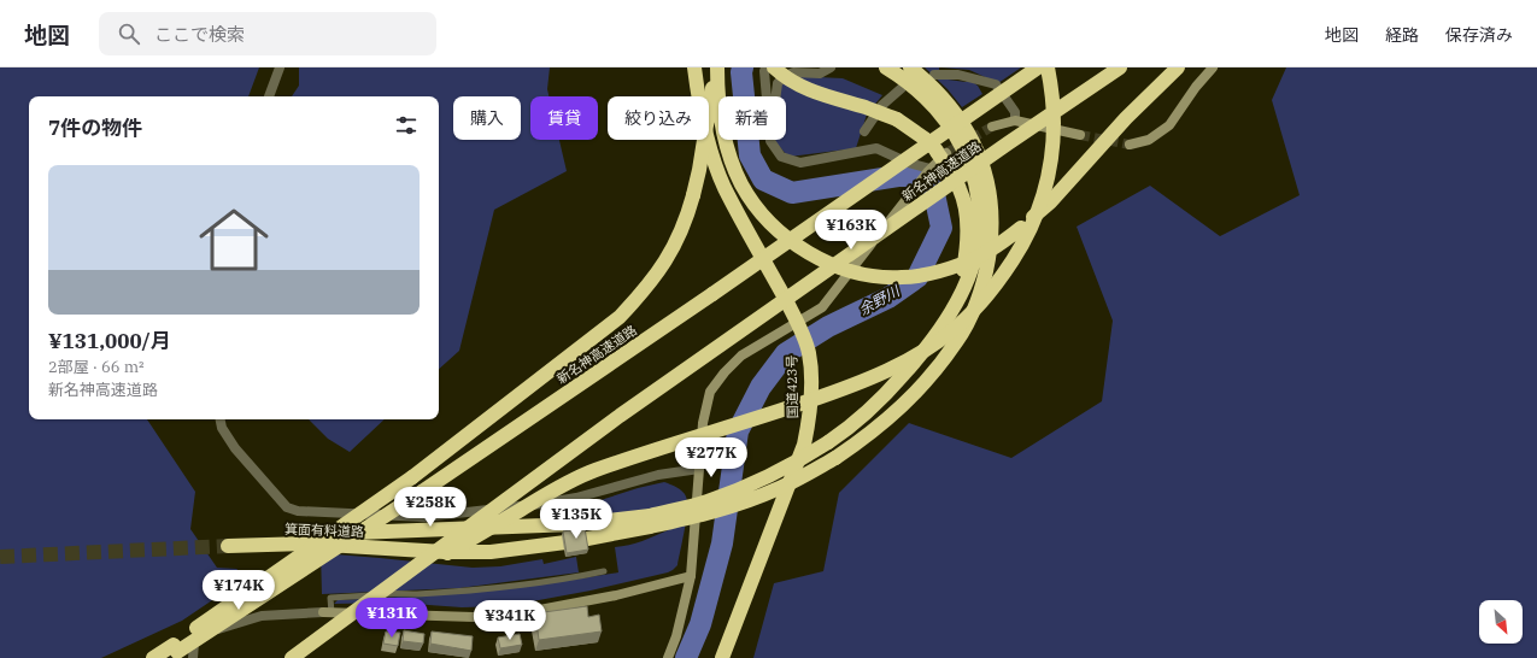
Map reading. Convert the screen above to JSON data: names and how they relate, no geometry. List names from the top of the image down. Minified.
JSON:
{"streets":{"highway":["新名神高速道路","国道423号","箕面有料道路"]},"water":["余野川"],"north":"bottom right","page":{"header":"地図","search":"ここで検索","nav":["地図","経路","保存済み"],"chip":["購入","賃貸","絞り込み","新着"],"heading":"7件の物件","list":[{"name":"¥131,000/月","note":"2部屋 · 66 m² · 新名神高速道路"}],"price":["¥163K","¥277K","¥258K","¥135K","¥174K","¥131K","¥341K"]}}
